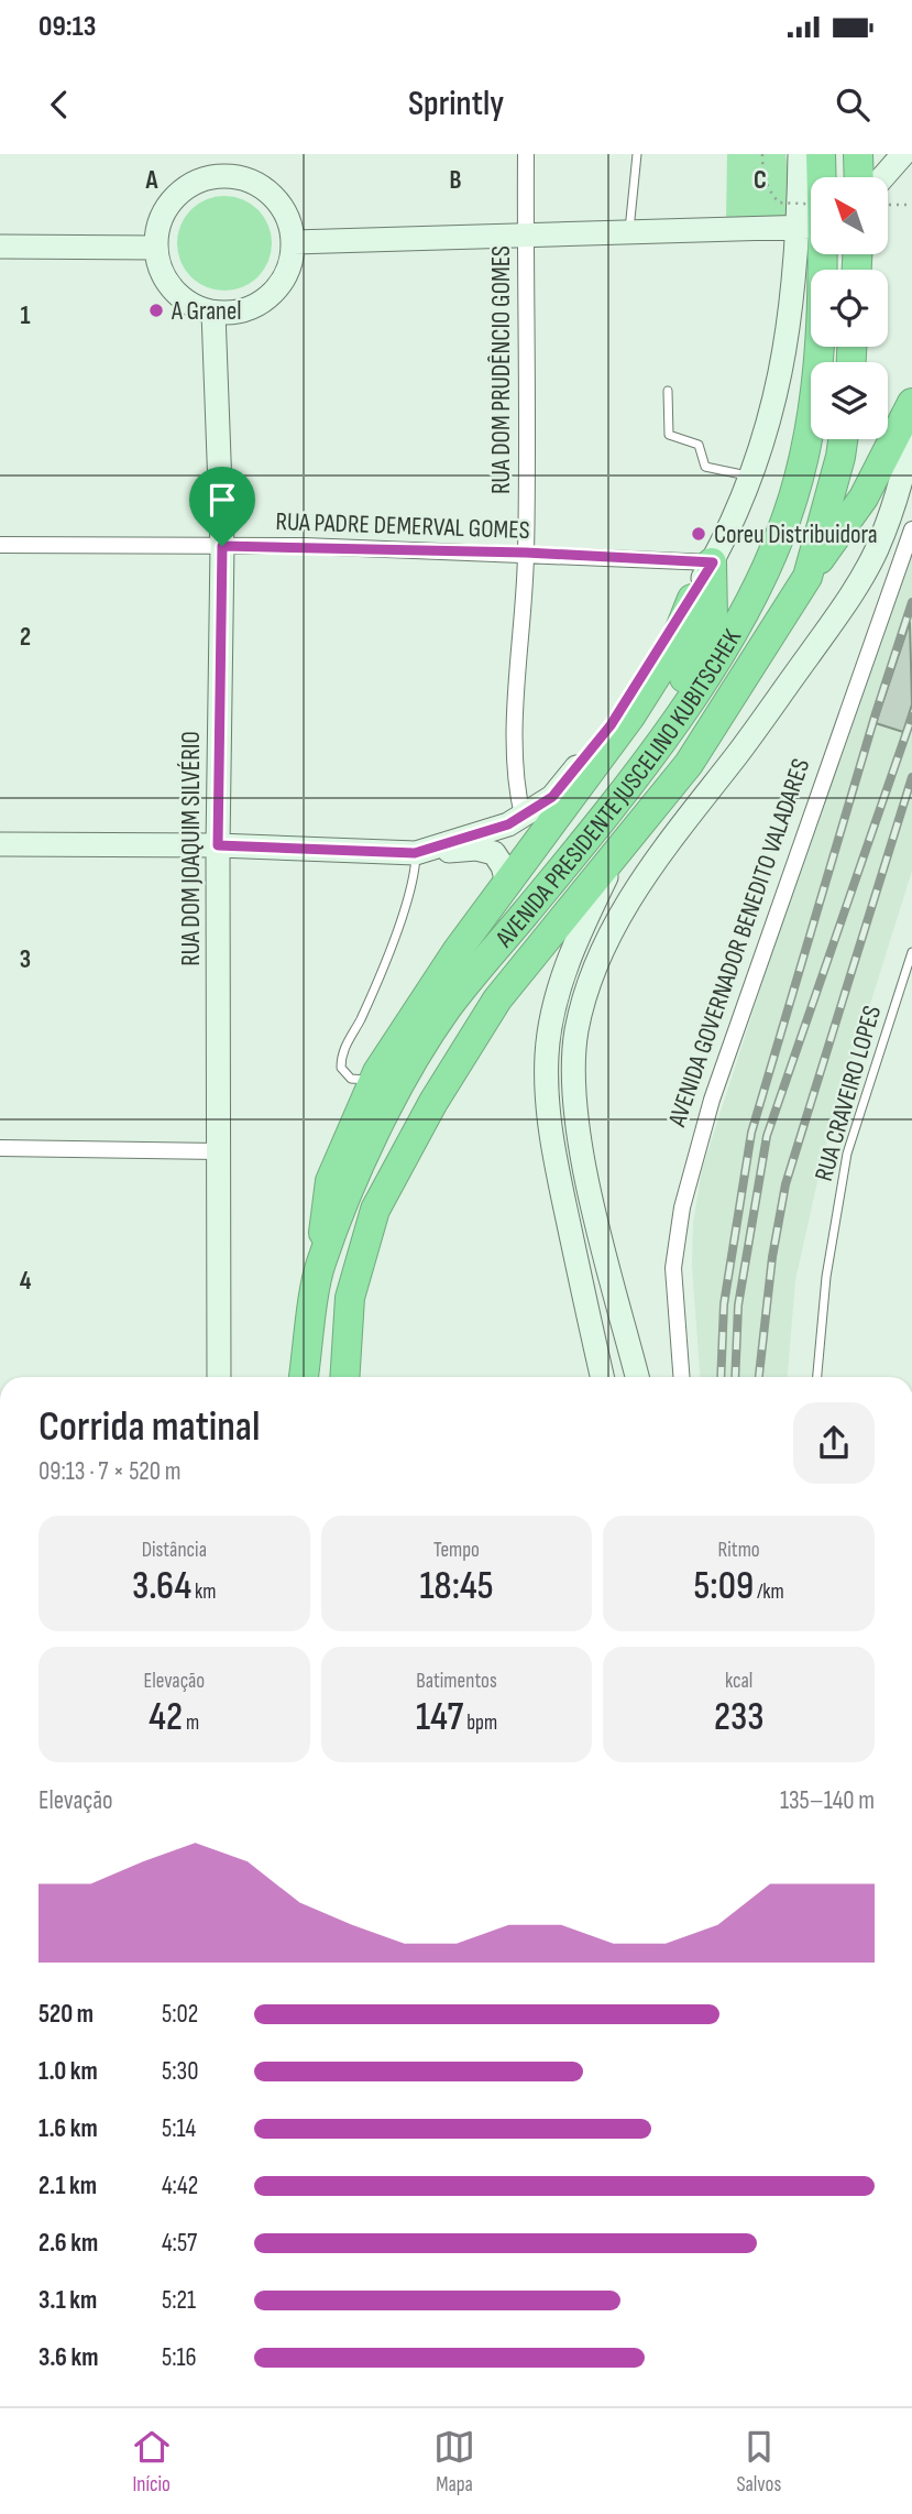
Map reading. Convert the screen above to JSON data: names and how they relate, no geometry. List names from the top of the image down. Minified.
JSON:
{"streets":{"highway":["AVENIDA PRESIDENTE JUSCELINO KUBITSCHEK"],"street":["RUA DOM PRUDÊNCIO GOMES","RUA PADRE DEMERVAL GOMES","RUA DOM JOAQUIM SILVÉRIO","AVENIDA GOVERNADOR BENEDITO VALADARES"],"lane":["RUA CRAVEIRO LOPES"]},"crossings":[["RUA DOM PRUDÊNCIO GOMES","RUA PADRE DEMERVAL GOMES"],["RUA DOM PRUDÊNCIO GOMES","AVENIDA PRESIDENTE JUSCELINO KUBITSCHEK"],["RUA PADRE DEMERVAL GOMES","AVENIDA PRESIDENTE JUSCELINO KUBITSCHEK"],["RUA PADRE DEMERVAL GOMES","RUA DOM JOAQUIM SILVÉRIO"]],"places":["A Granel","Coreu Distribuidora"],"north":"top left","page":{"status":"09:13","header":"Sprintly","heading":["Corrida matinal","09:13 · 7 × 520 m"],"stats":[["Distância","3.64 km"],["Tempo","18:45"],["Ritmo","5:09 /km"],["Elevação","42 m"],["Batimentos","147 bpm"],["kcal","233"]],"chart":["Elevação","135–140 m"],"list":[{"name":"520 m","note":"5:02"},{"name":"1.0 km","note":"5:30"},{"name":"1.6 km","note":"5:14"},{"name":"2.1 km","note":"4:42"},{"name":"2.6 km","note":"4:57"},{"name":"3.1 km","note":"5:21"},{"name":"3.6 km","note":"5:16"}],"tabs":["Início","Mapa","Salvos"]},"grid":{"columns":["A","B","C"],"rows":["1","2","3","4"]}}
